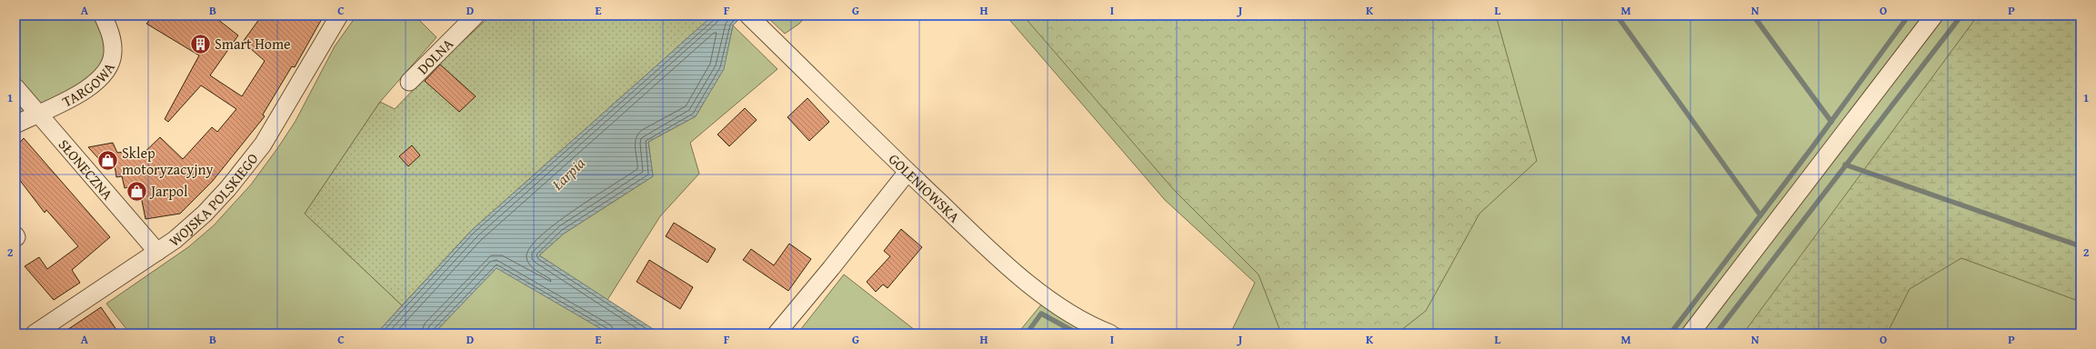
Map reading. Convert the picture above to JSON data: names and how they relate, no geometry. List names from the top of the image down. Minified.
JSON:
{"streets":{"street":["DOLNA","TARGOWA","SŁONECZNA","GOLENIOWSKA","WOJSKA POLSKIEGO"]},"crossings":[["TARGOWA","SŁONECZNA"],["SŁONECZNA","WOJSKA POLSKIEGO"]],"water":["Łarpia"],"places":{"building":["Smart Home"],"shop":["Sklep motoryzacyjny","Jarpol"]},"grid":{"columns":["A","B","C","D","E","F","G","H","I","J","K","L","M","N","O","P"],"rows":["1","2"]}}
